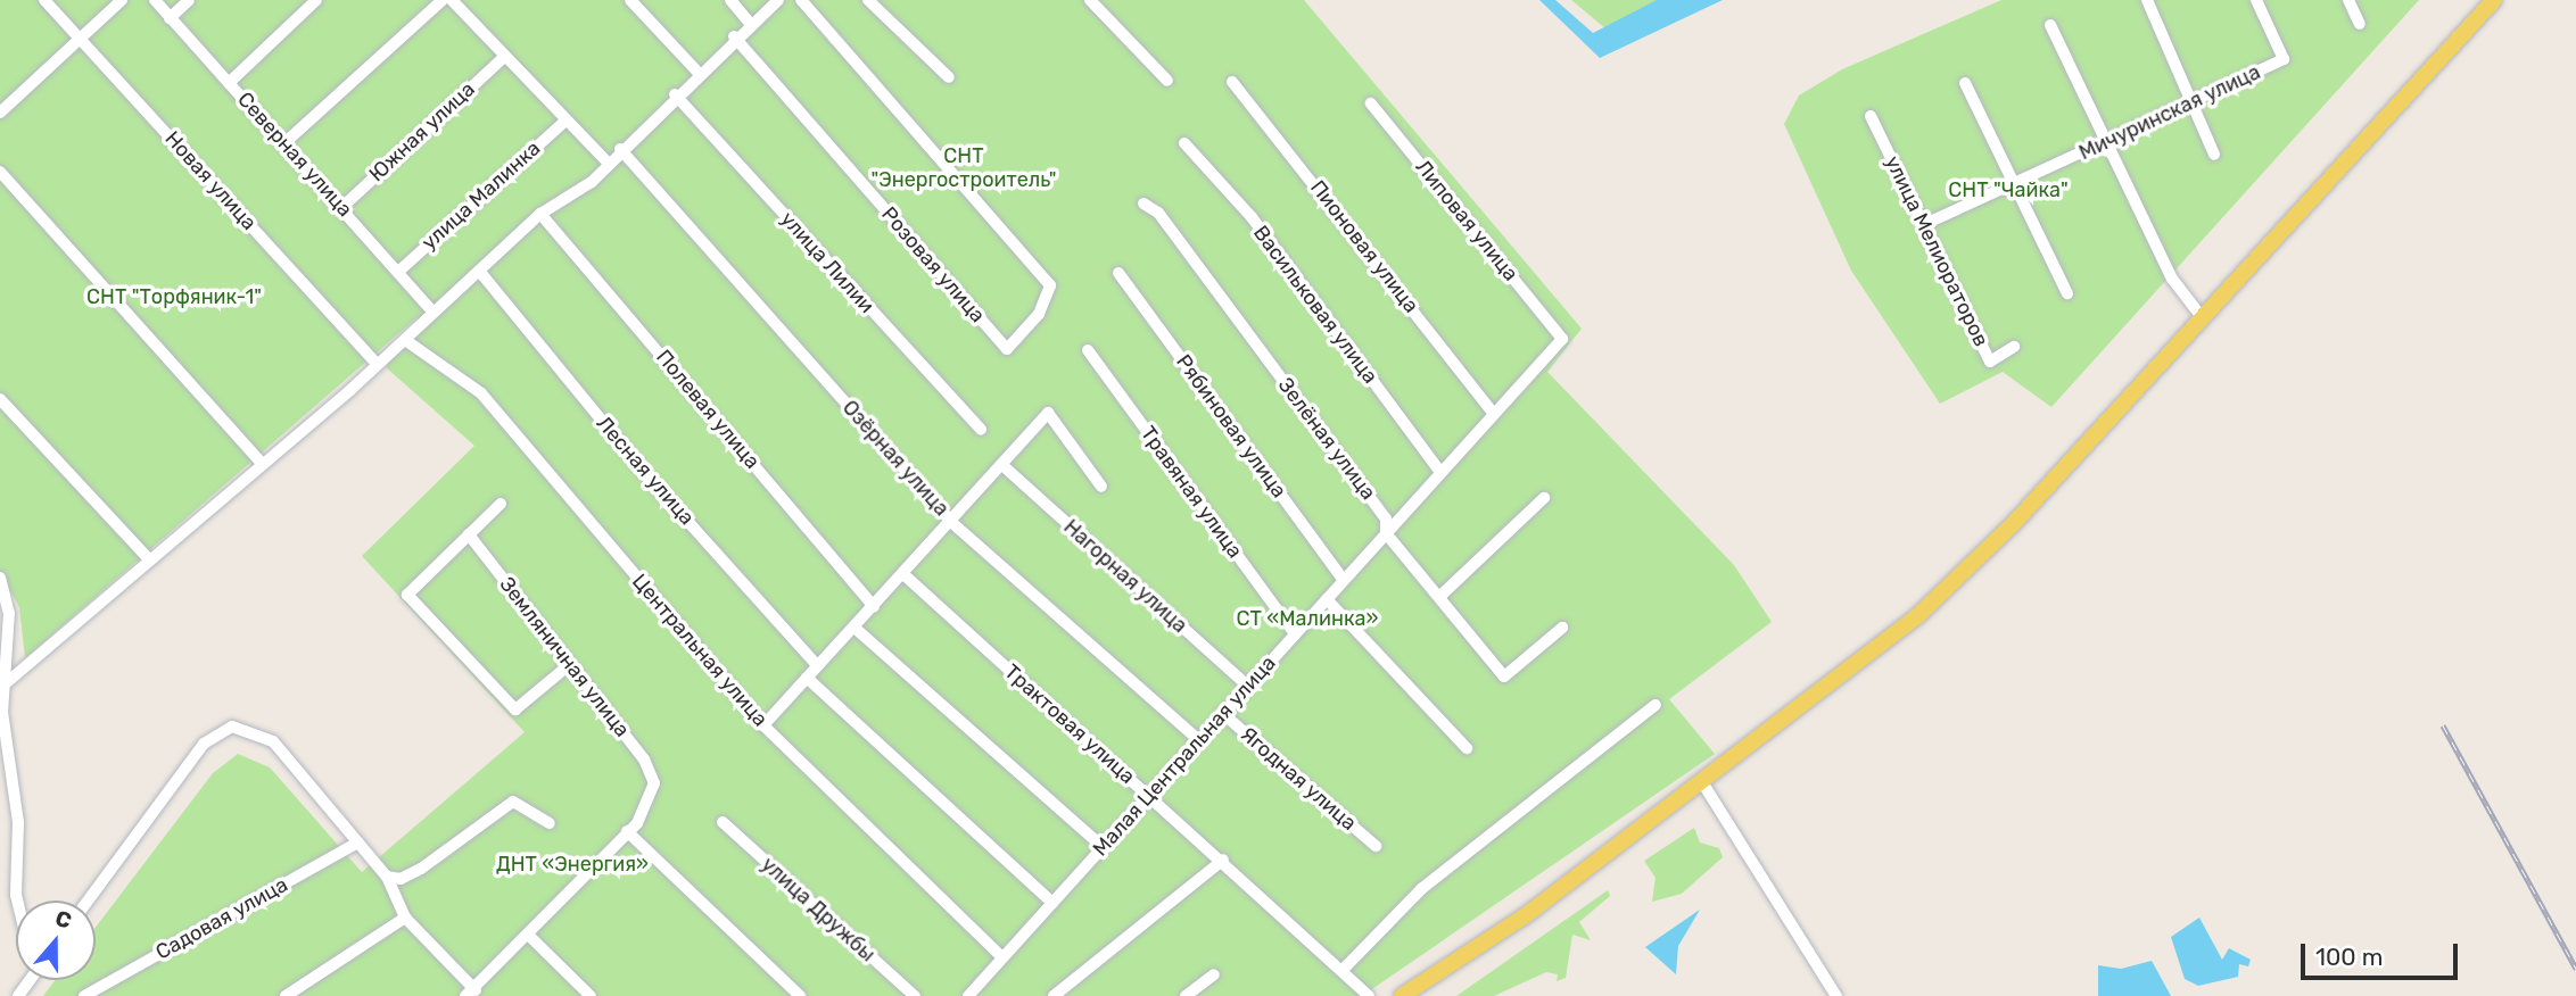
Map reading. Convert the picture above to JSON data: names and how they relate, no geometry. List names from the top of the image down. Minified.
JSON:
{"streets":{"street":["Мичуринская улица","Южная улица","Северная улица","Новая улица","улица Малинка","Липовая улица","Пионовая улица","улица Мелиораторов","улица Лилии","Розовая улица","Васильковая улица","Полевая улица","Рябиновая улица","Зелёная улица","Озёрная улица","Лесная улица","Травяная улица","Нагорная улица","Центральная улица","Земляничная улица","Трактовая улица","Малая Центральная улица","Ягодная улица","улица Дружбы","Садовая улица"]},"crossings":[["Мичуринская улица","улица Мелиораторов"],["Южная улица","Северная улица"],["Северная улица","улица Малинка"],["Липовая улица","Малая Центральная улица"],["Пионовая улица","Малая Центральная улица"],["Васильковая улица","Малая Центральная улица"],["Рябиновая улица","Малая Центральная улица"],["Зелёная улица","Малая Центральная улица"],["Озёрная улица","Малая Центральная улица"],["Травяная улица","Малая Центральная улица"],["Нагорная улица","Малая Центральная улица"],["Центральная улица","Малая Центральная улица"],["Трактовая улица","Малая Центральная улица"],["Малая Центральная улица","Ягодная улица"]],"parks":["СНТ \"Энергостроитель\"","СНТ \"Чайка\"","СНТ \"Торфяник-1\"","CТ «Малинка»","ДНТ «Энергия»"],"scale_bar":"100 m","north":"top"}
